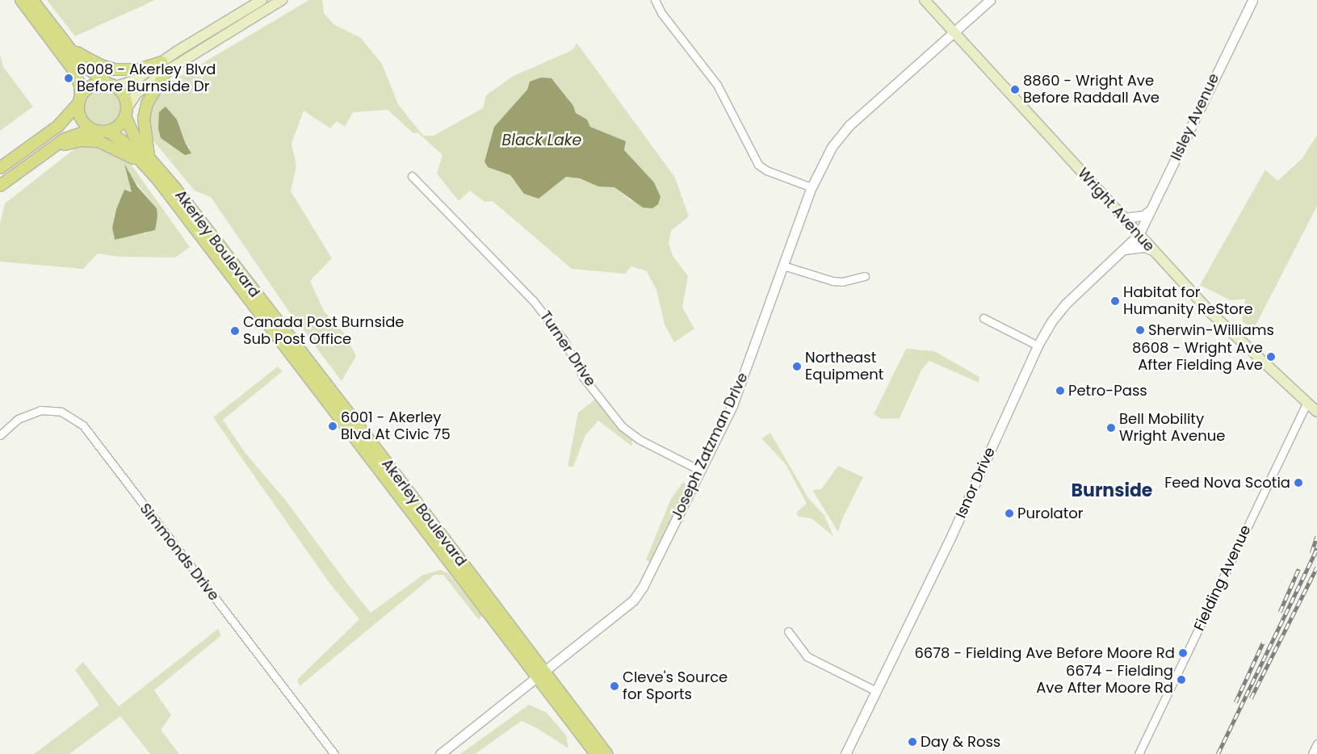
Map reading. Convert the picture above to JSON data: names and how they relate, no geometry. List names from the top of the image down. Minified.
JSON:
{"streets":{"main road":["Wright Avenue","Akerley Boulevard"],"street":["Ilsley Avenue","Turner Drive","Joseph Zatzman Drive","Isnor Drive","Simmonds Drive","Fielding Avenue"]},"crossings":[["Ilsley Avenue","Wright Avenue"],["Ilsley Avenue","Isnor Drive"],["Wright Avenue","Joseph Zatzman Drive"],["Wright Avenue","Isnor Drive"],["Wright Avenue","Fielding Avenue"],["Akerley Boulevard","Joseph Zatzman Drive"],["Turner Drive","Joseph Zatzman Drive"]],"districts":["Burnside"],"water":["Black Lake"],"places":["6008 - Akerley Blvd Before Burnside Dr","8860 - Wright Ave Before Raddall Ave","Habitat for Humanity ReStore","Sherwin-Williams","Canada Post Burnside Sub Post Office","8608 - Wright Ave After Fielding Ave","Northeast Equipment","Petro-Pass","6001 - Akerley Blvd At Civic 75","Bell Mobility Wright Avenue","Feed Nova Scotia","Purolator","6678 - Fielding Ave Before Moore Rd","6674 - Fielding Ave After Moore Rd","Cleve's Source for Sports","Day & Ross"]}
